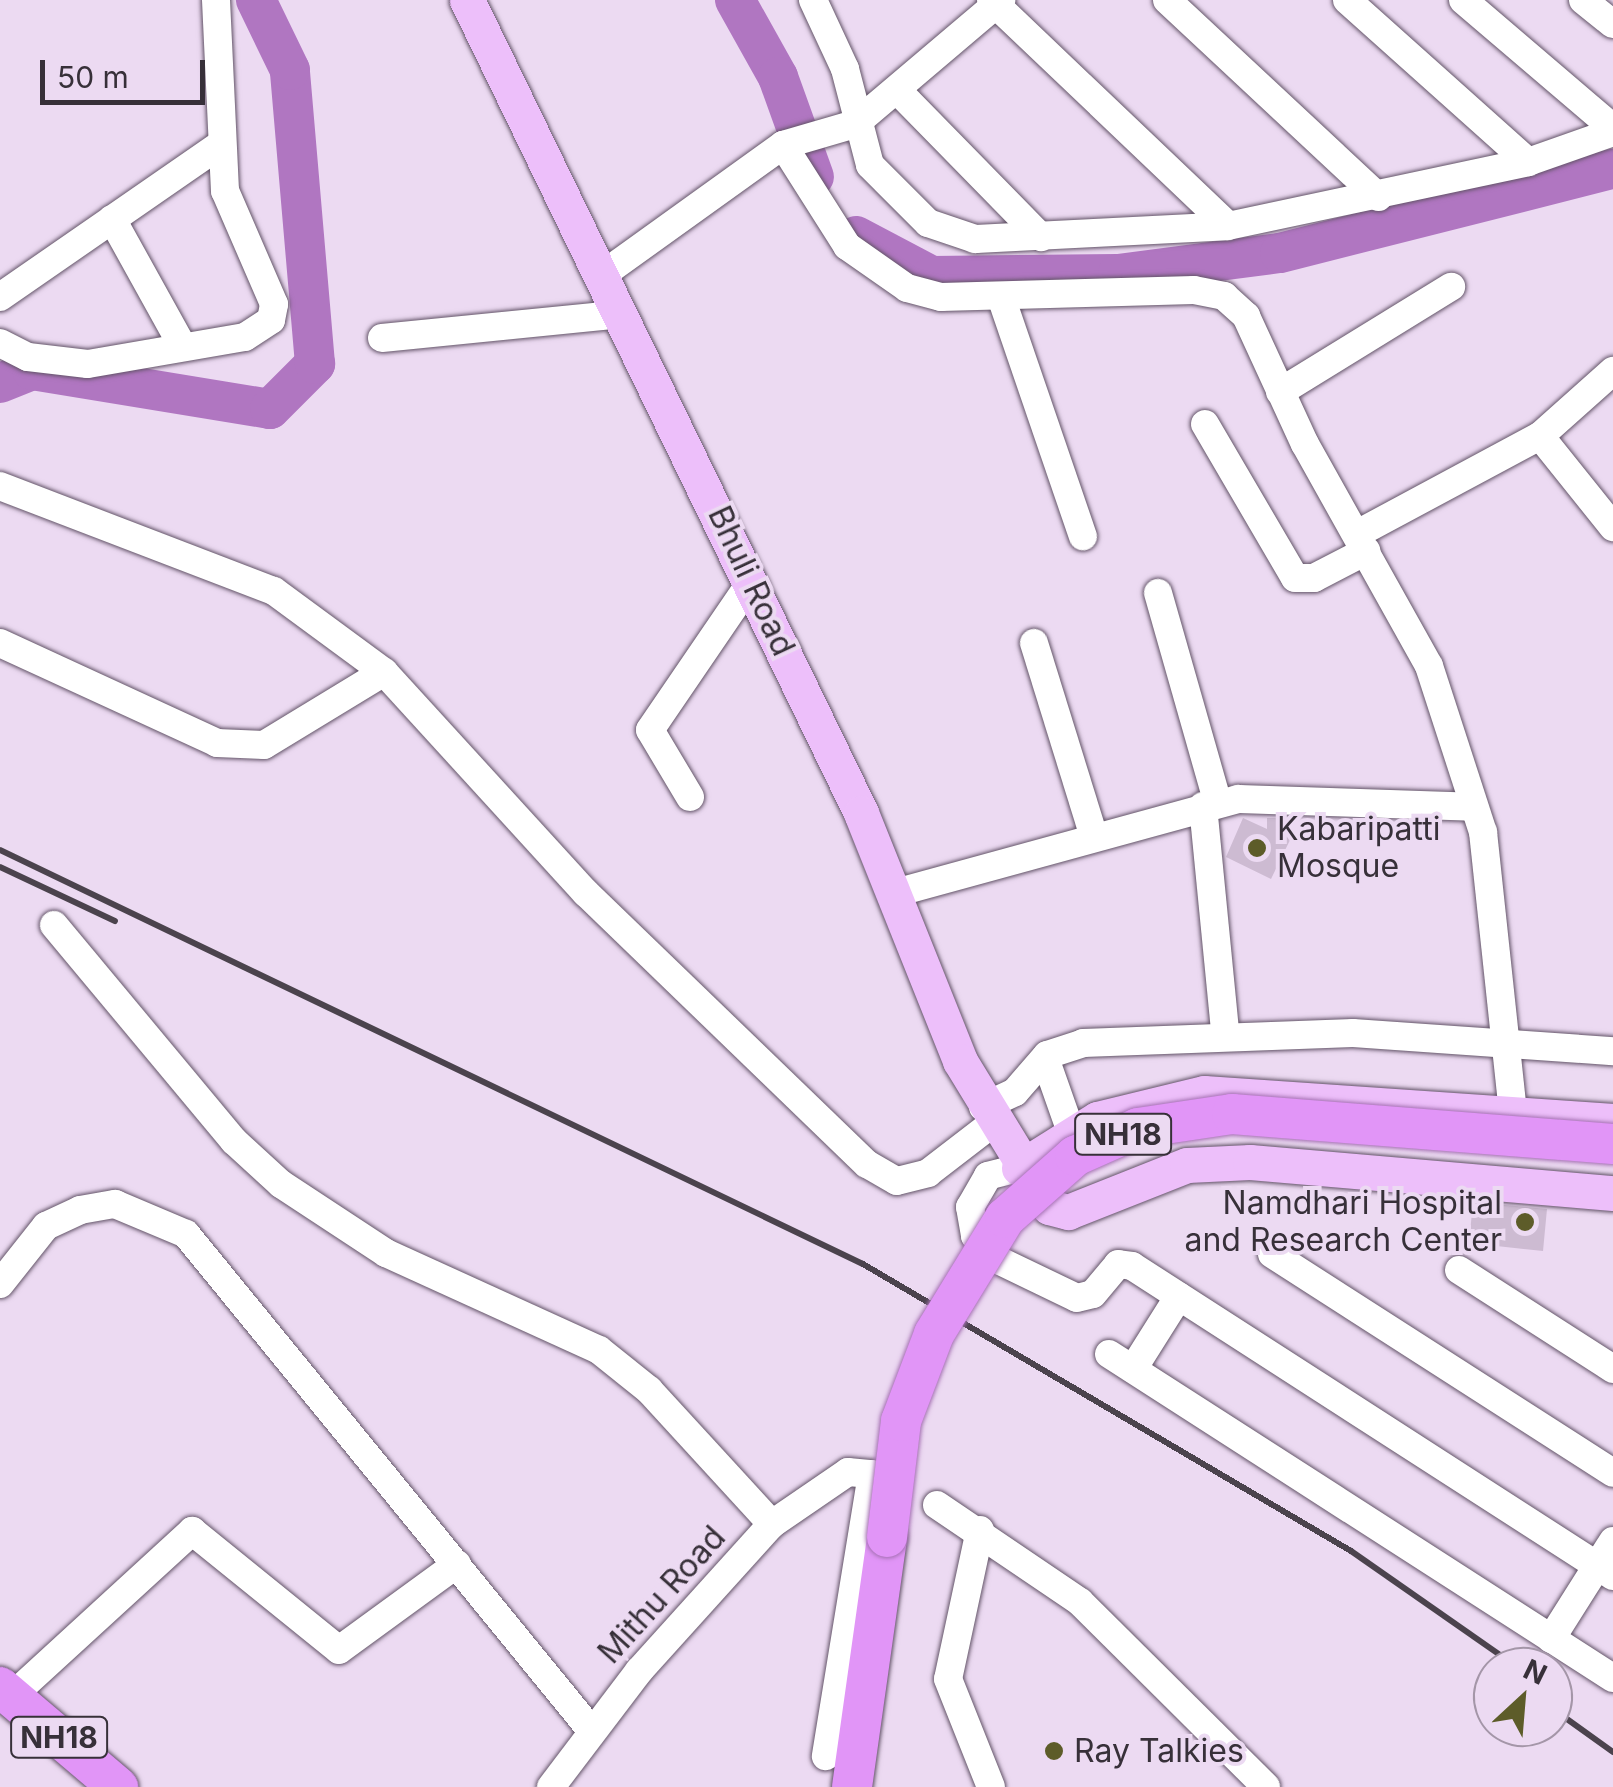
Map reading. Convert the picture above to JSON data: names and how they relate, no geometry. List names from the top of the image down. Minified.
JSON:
{"streets":{"highway":["NH18"],"main road":["Bhuli Road"],"street":["Mithu Road"]},"places":["Kabaripatti Mosque","Namdhari Hospital and Research Center","Ray Talkies"],"scale_bar":"50 m","north":"top right"}
